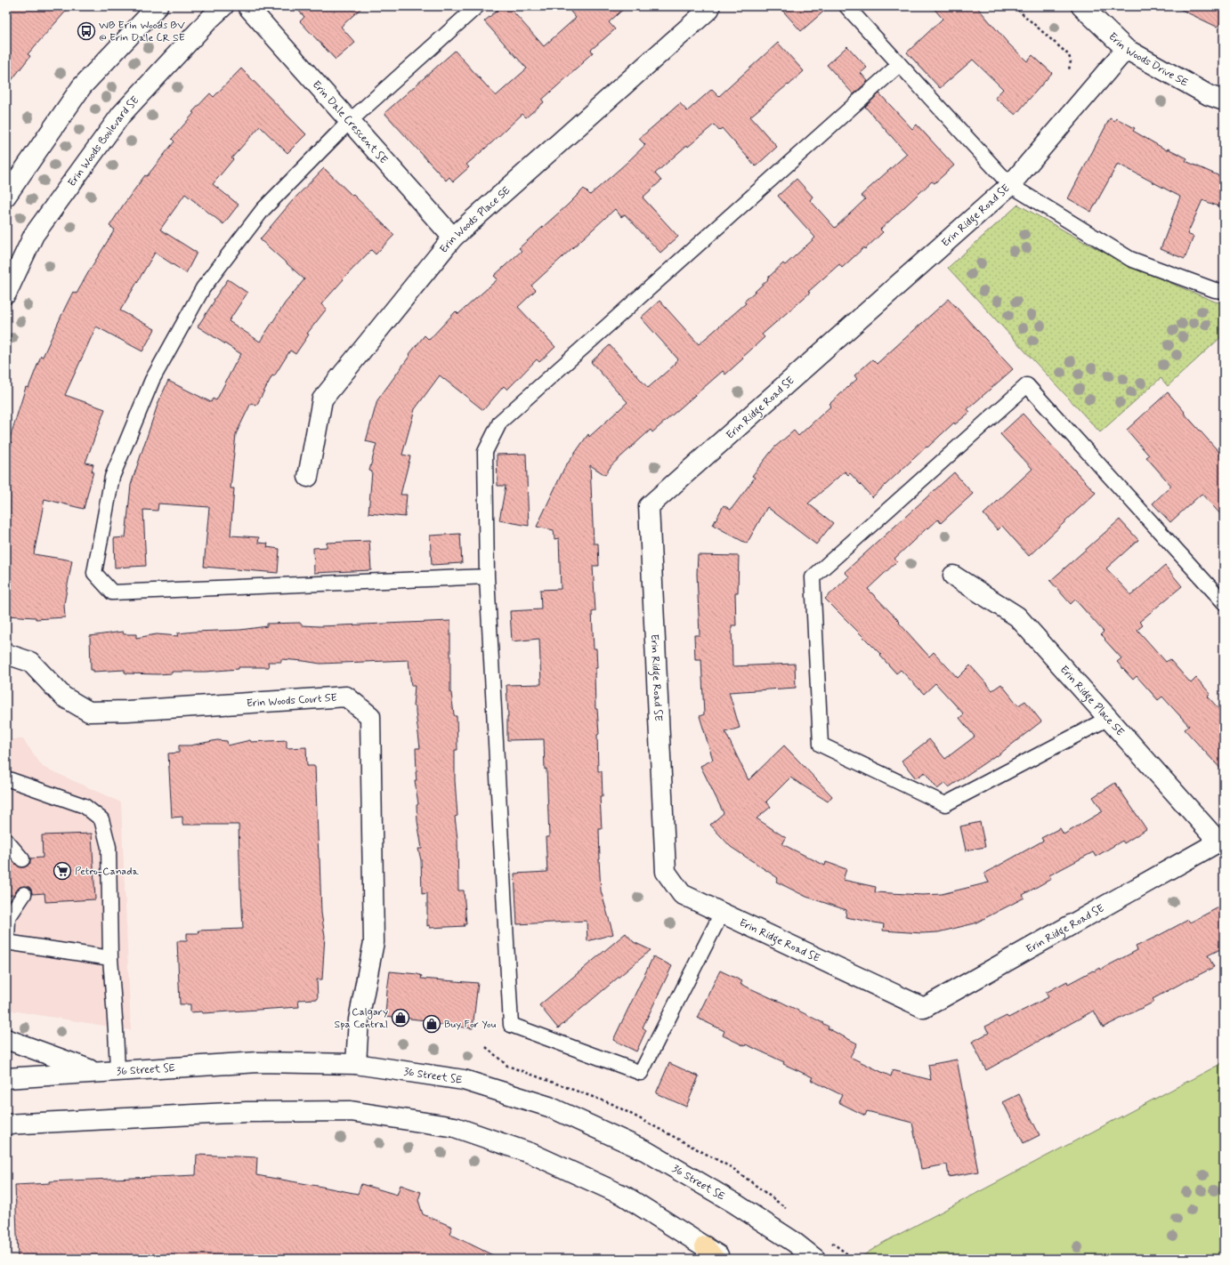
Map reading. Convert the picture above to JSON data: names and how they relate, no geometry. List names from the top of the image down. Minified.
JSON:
{"streets":{"street":["Erin Woods Drive SE","Erin Dale Crescent SE","Erin Woods Boulevard SE","Erin Ridge Road SE","Erin Woods Place SE","Erin Woods Court SE","Erin Ridge Place SE","36 Street SE"]},"crossings":[["Erin Woods Drive SE","Erin Ridge Road SE"],["Erin Dale Crescent SE","Erin Woods Place SE"],["Erin Ridge Road SE","Erin Ridge Place SE"],["Erin Woods Court SE","36 Street SE"]],"places":{"bus stop":["WB Erin Woods BV @ Erin Dale CR SE"],"supermarket":["Petro-Canada"],"shop":["Calgary Spa Central","Buy For You"]}}
